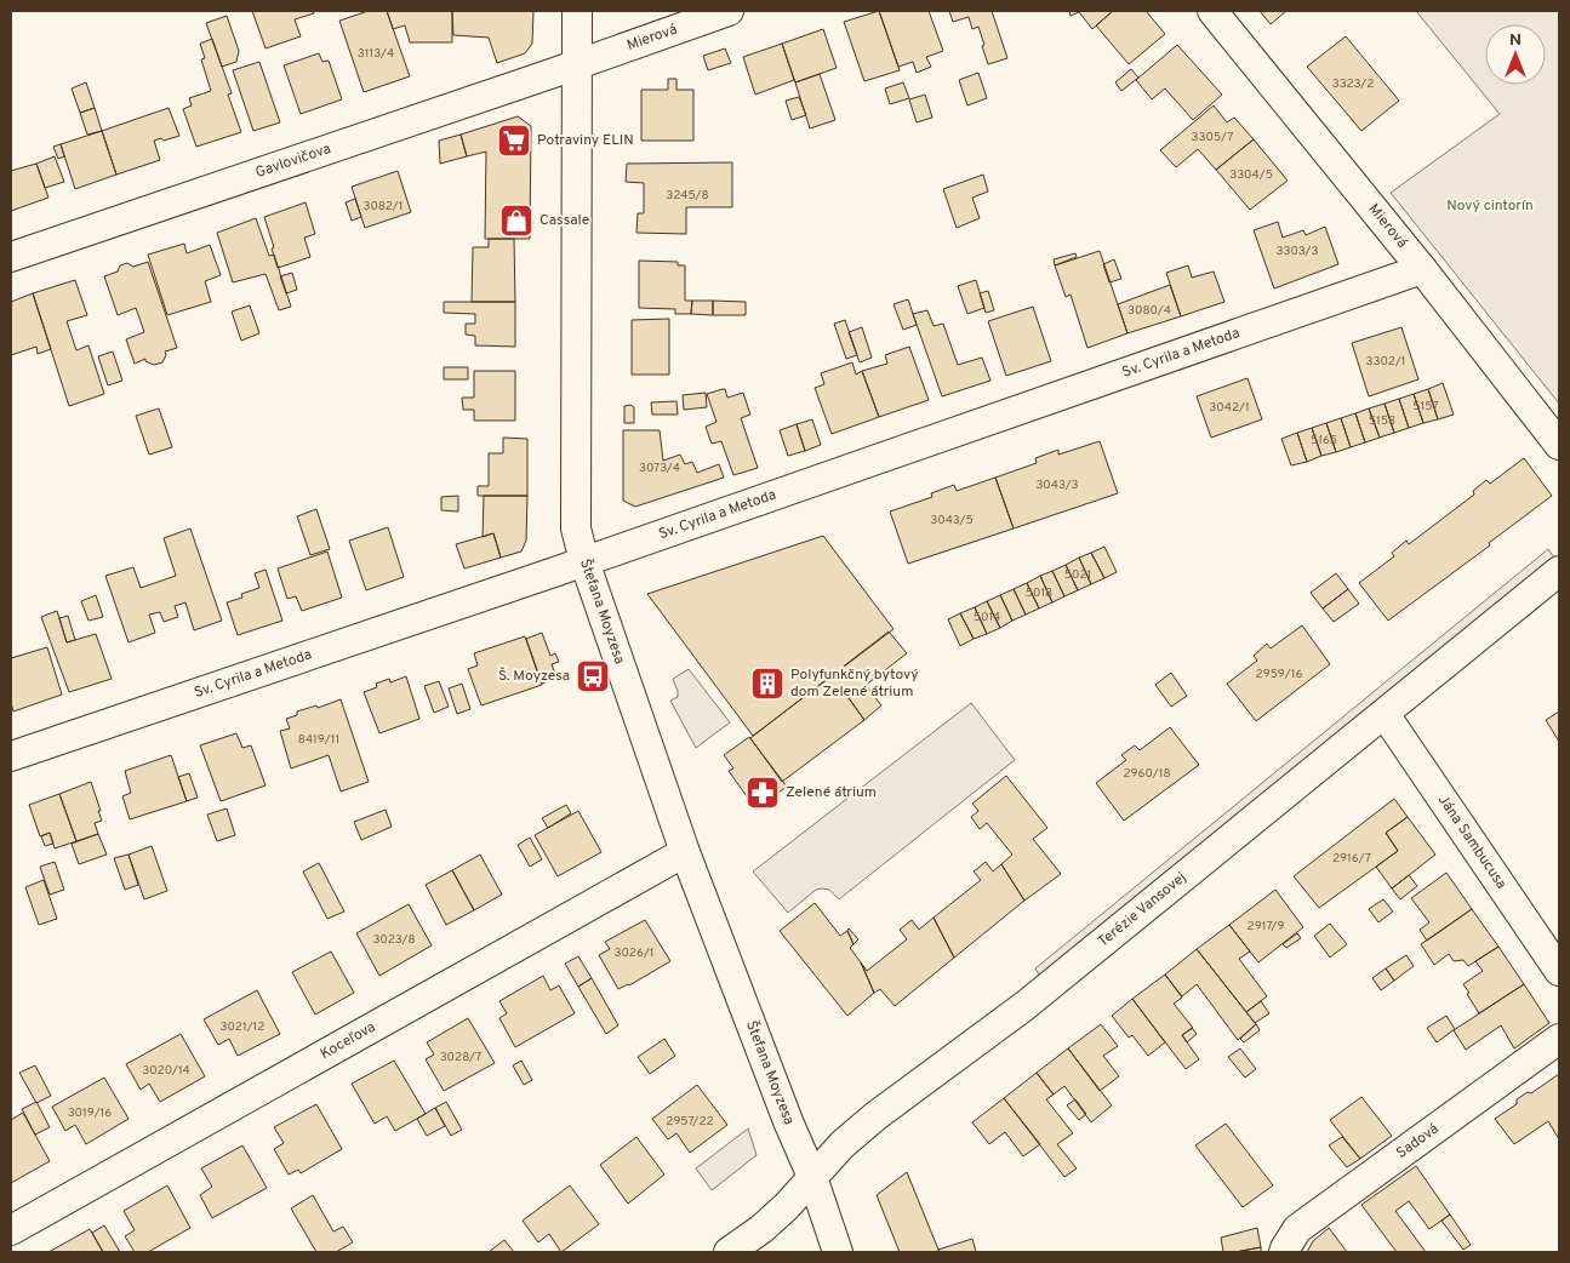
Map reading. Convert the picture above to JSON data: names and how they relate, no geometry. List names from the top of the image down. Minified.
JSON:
{"streets":{"street":["Mierová","Gavlovičova","Sv. Cyrila a Metoda","Štefana Moyzesa","Jána Sambucusa","Terézie Vansovej","Koceľova","Sadová"]},"crossings":[["Mierová","Gavlovičova"],["Mierová","Sv. Cyrila a Metoda"],["Mierová","Štefana Moyzesa"],["Gavlovičova","Štefana Moyzesa"],["Sv. Cyrila a Metoda","Štefana Moyzesa"],["Štefana Moyzesa","Terézie Vansovej"],["Štefana Moyzesa","Koceľova"],["Jána Sambucusa","Terézie Vansovej"]],"parks":["Nový cintorín"],"places":{"supermarket":["Potraviny ELIN"],"shop":["Cassale"],"bus stop":["Š. Moyzesa"],"building":["Polyfunkčný bytový dom Zelené átrium"],"pharmacy":["Zelené átrium"]},"house_numbers":["3113/4","3323/2","3305/7","3304/5","3245/8","3082/1","3303/3","3080/4","3302/1","5157","3042/1","5158","5165","3073/4","3043/3","3043/5","5021","5018","5014","2959/16","8419/11","2960/18","2916/7","2917/9","3023/8","3026/1","3021/12","3028/7","3020/14","3019/16","2957/22"],"north":"top"}
